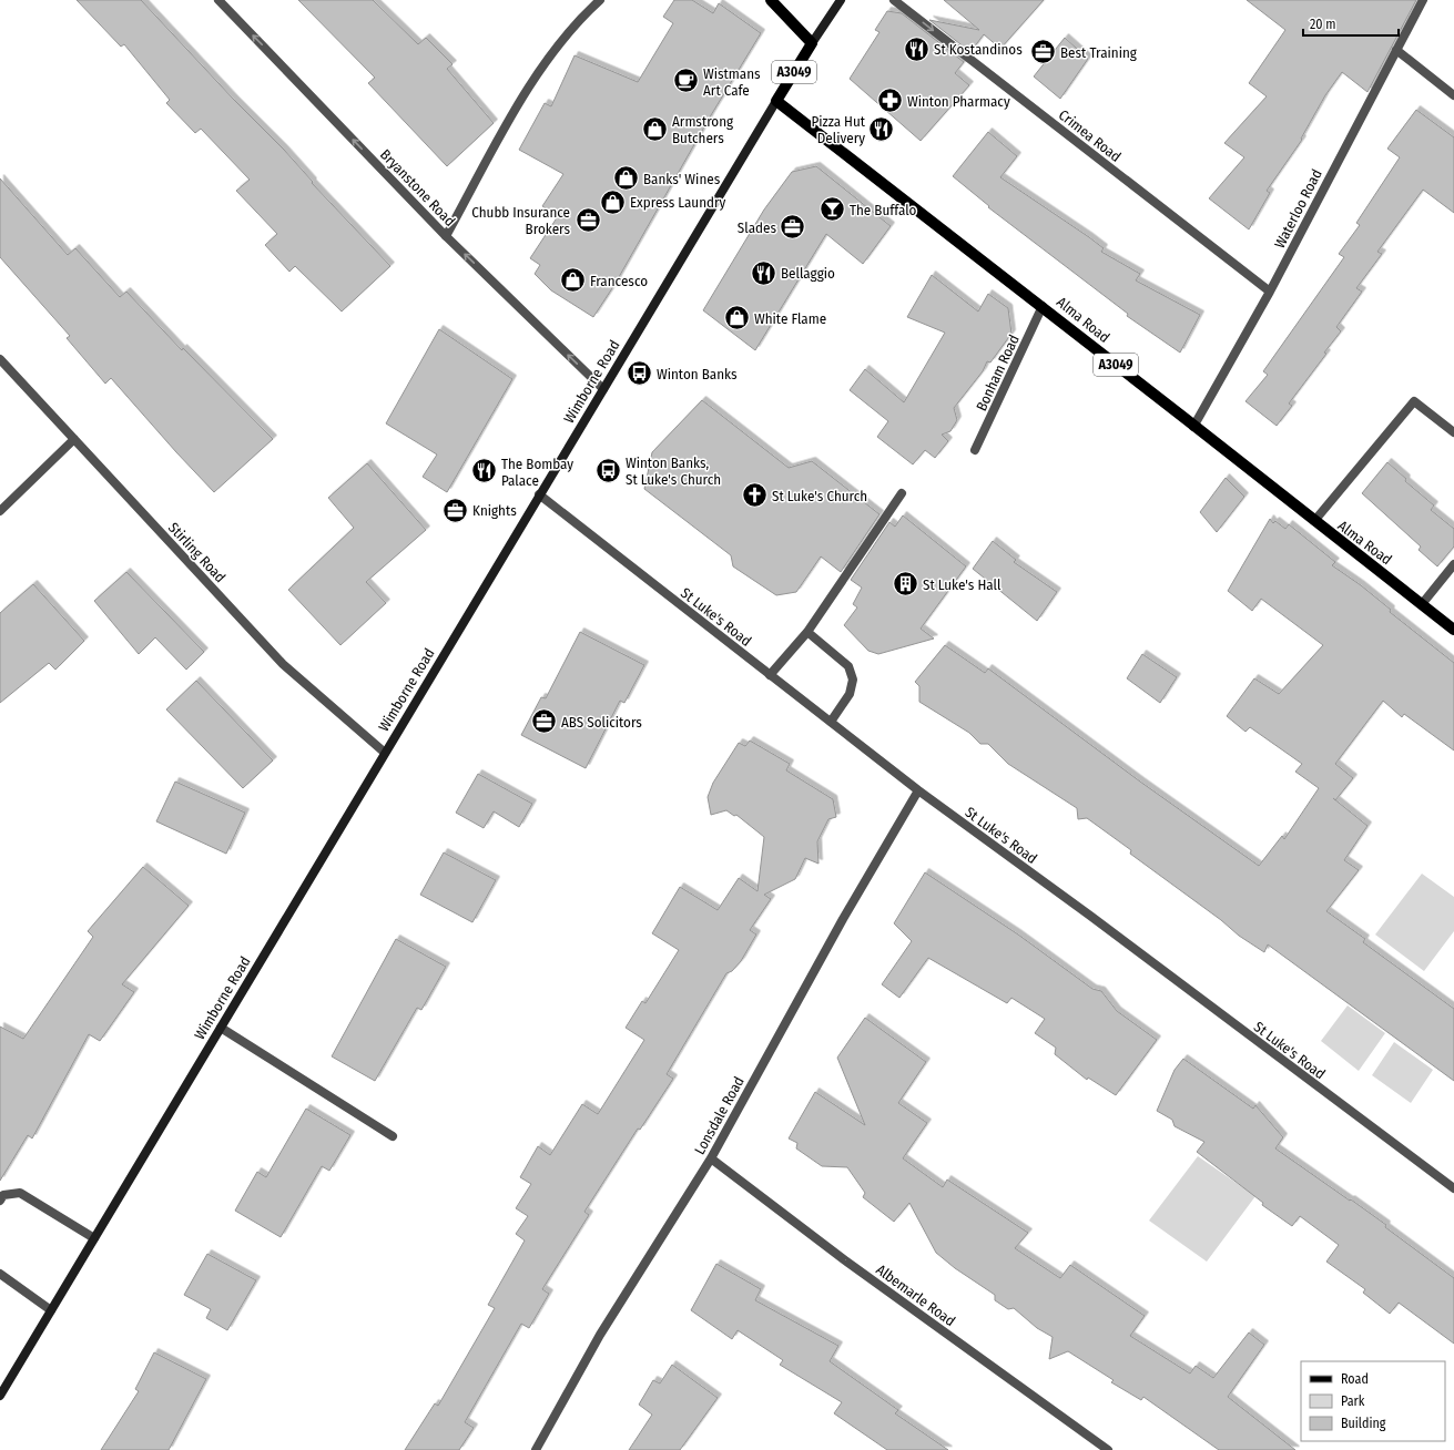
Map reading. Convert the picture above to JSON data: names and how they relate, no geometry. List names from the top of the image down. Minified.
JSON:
{"streets":{"main road":["A3049","Alma Road","Wimborne Road"],"street":["Crimea Road","Bryanstone Road","Waterloo Road","Bonham Road","Stirling Road","St Luke's Road","Lonsdale Road","Albemarle Road"]},"crossings":[["A3049","Wimborne Road"],["Crimea Road","Waterloo Road"],["Bryanstone Road","Wimborne Road"],["Waterloo Road","Alma Road"],["Alma Road","Bonham Road"],["Alma Road","Wimborne Road"],["Wimborne Road","Stirling Road"],["Wimborne Road","St Luke's Road"],["St Luke's Road","Lonsdale Road"],["Lonsdale Road","Albemarle Road"]],"one_way":["Crimea Road","Bryanstone Road"],"places":{"restaurant":["St Kostandinos","Pizza Hut Delivery","Bellaggio","The Bombay Palace"],"office":["Best Training","Chubb Insurance Brokers","Slades","Knights","ABS Solicitors"],"cafe":["Wistmans Art Cafe"],"pharmacy":["Winton Pharmacy"],"shop":["Armstrong Butchers","Banks' Wines","Express Laundry","Francesco","White Flame"],"bar":["The Buffalo"],"bus stop":["Winton Banks","Winton Banks, St Luke's Church"],"church":["St Luke's Church"],"building":["St Luke's Hall"]},"legend":["Road","Park","Building"],"scale_bar":"20 m"}
